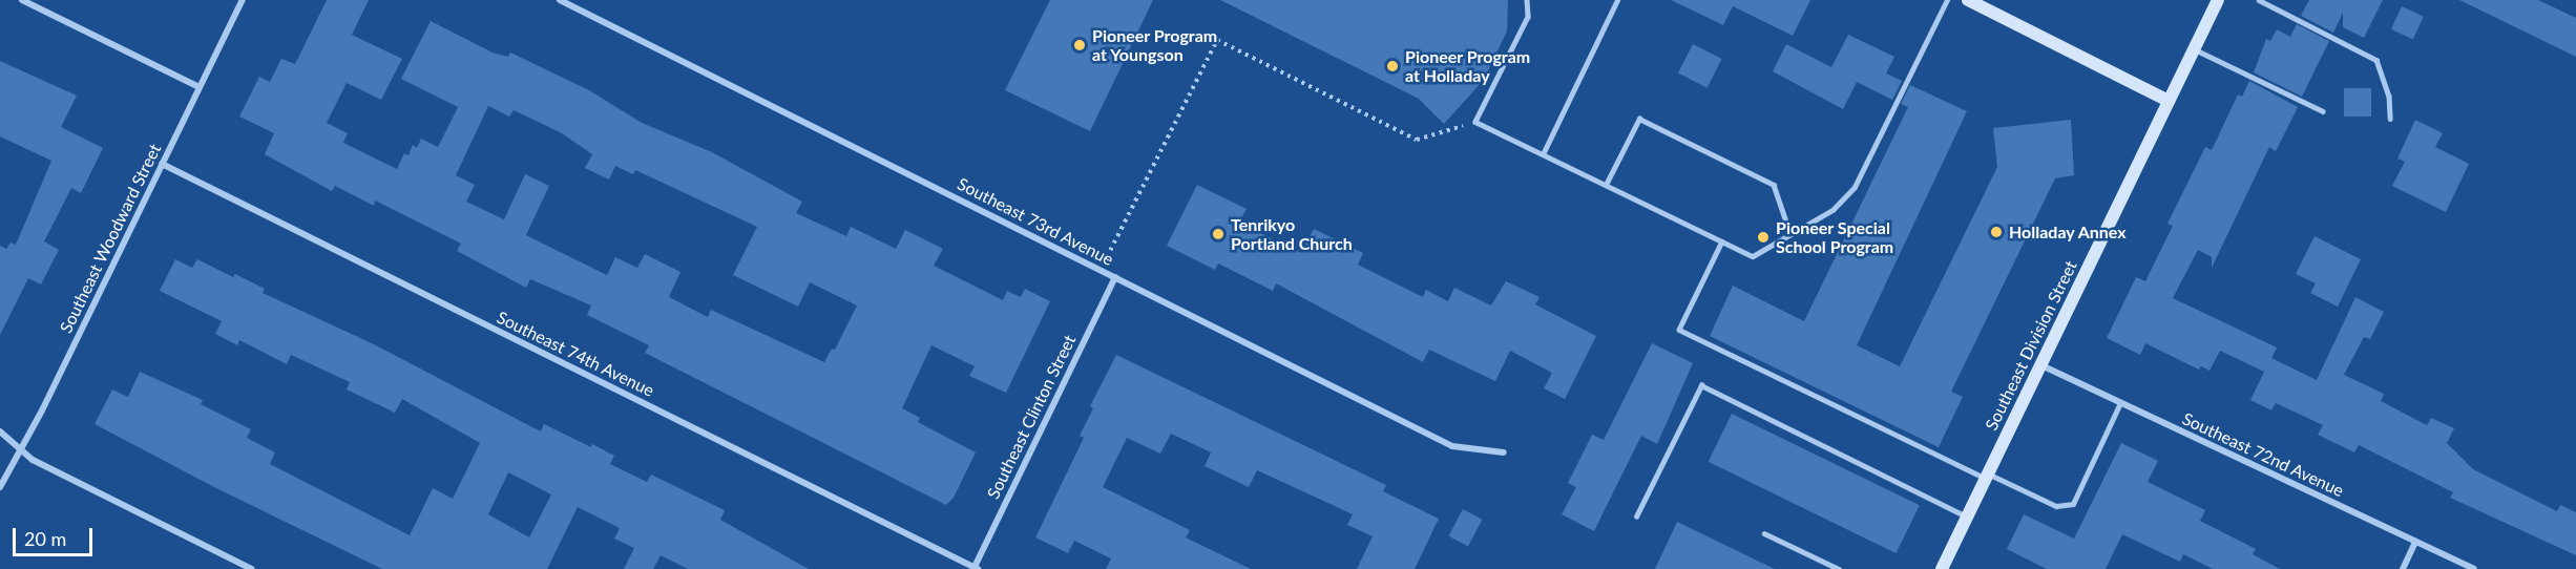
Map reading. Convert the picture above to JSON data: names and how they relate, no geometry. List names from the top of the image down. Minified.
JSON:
{"streets":{"main road":["Southeast Division Street"],"street":["Southeast 73rd Avenue","Southeast Woodward Street","Southeast 74th Avenue","Southeast Clinton Street","Southeast 72nd Avenue"]},"crossings":[["Southeast 73rd Avenue","Southeast Clinton Street"],["Southeast Woodward Street","Southeast 74th Avenue"],["Southeast Division Street","Southeast 72nd Avenue"],["Southeast 74th Avenue","Southeast Clinton Street"]],"places":["Pioneer Program at Youngson","Pioneer Program at Holladay","Holladay Annex","Tenrikyo Portland Church","Pioneer Special School Program"],"scale_bar":"20 m"}
